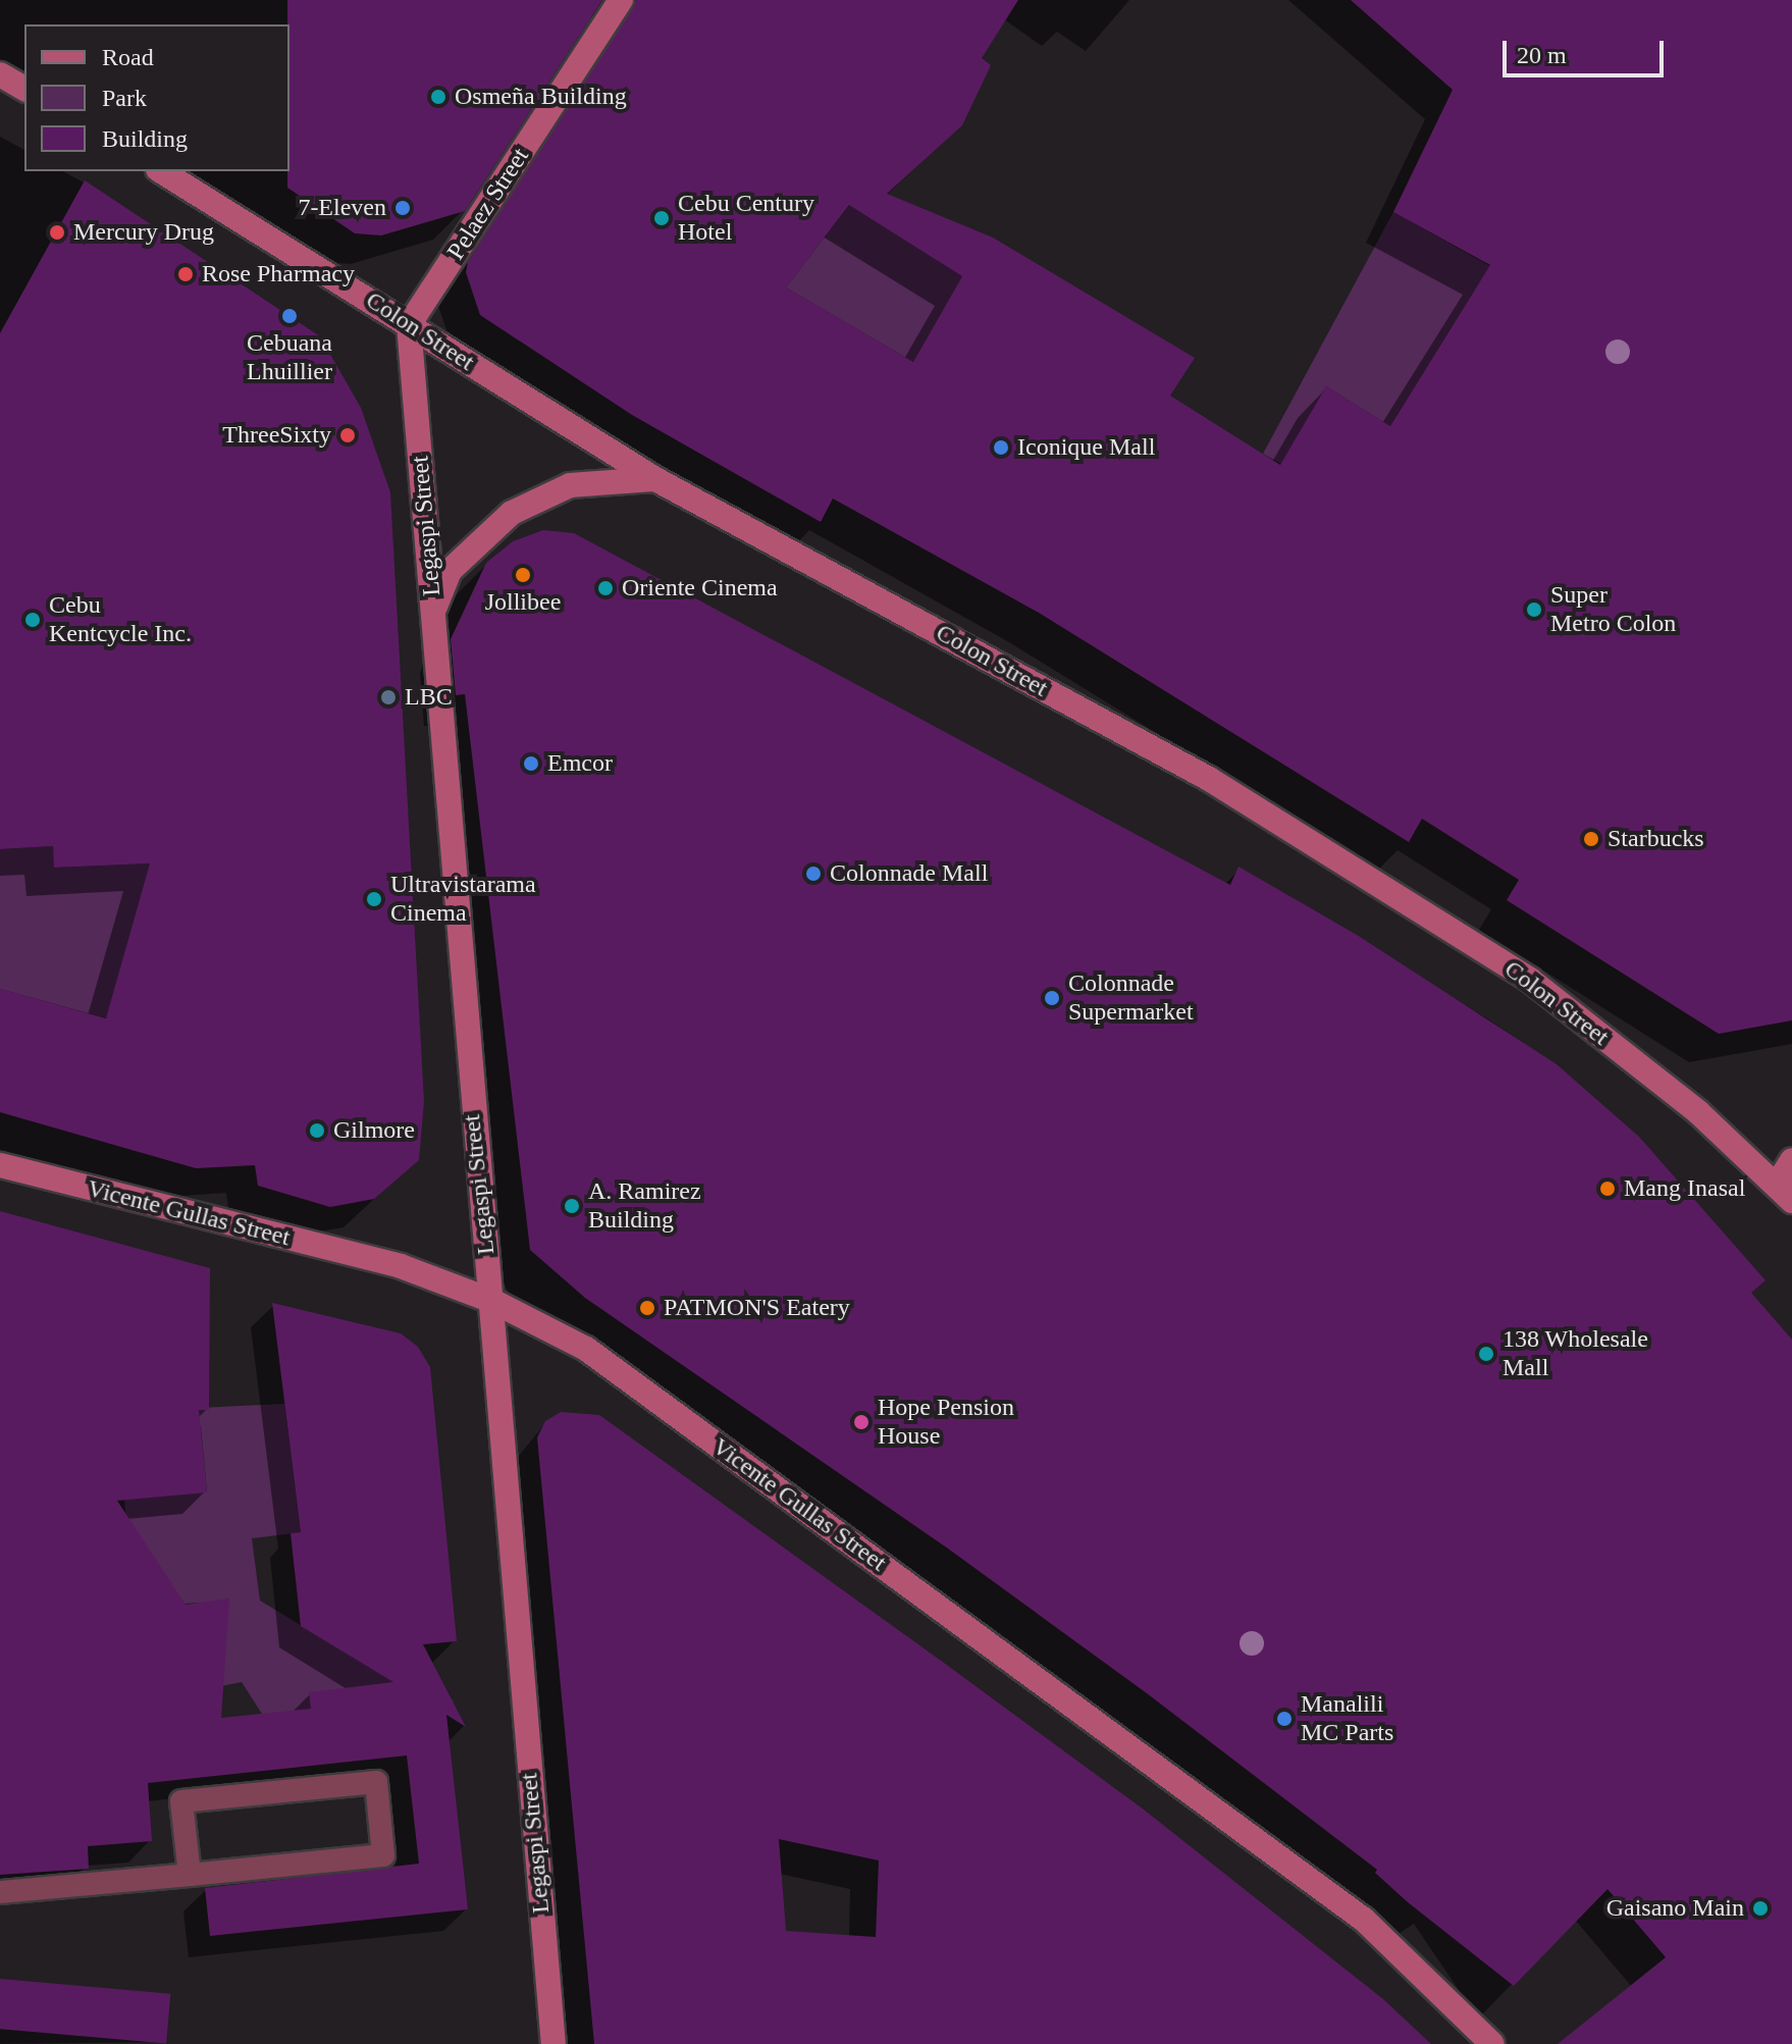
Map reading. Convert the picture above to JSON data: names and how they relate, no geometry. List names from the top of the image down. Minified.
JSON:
{"streets":{"street":["Pelaez Street","Colon Street","Legaspi Street","Vicente Gullas Street"]},"crossings":[["Pelaez Street","Colon Street"],["Pelaez Street","Legaspi Street"],["Colon Street","Legaspi Street"],["Legaspi Street","Vicente Gullas Street"]],"places":["Osmeña Building","7-Eleven","Cebu Century Hotel","Mercury Drug","Rose Pharmacy","Cebuana Lhuillier","ThreeSixty","Iconique Mall","Jollibee","Oriente Cinema","Super Metro Colon","Cebu Kentcycle Inc.","LBC","Emcor","Starbucks","Colonnade Mall","Ultravistarama Cinema","Colonnade Supermarket","Gilmore","Mang Inasal","A. Ramirez Building","PATMON'S Eatery","138 Wholesale Mall","Hope Pension House","Manalili MC Parts","Gaisano Main"],"legend":["Road","Park","Building"],"scale_bar":"20 m"}
